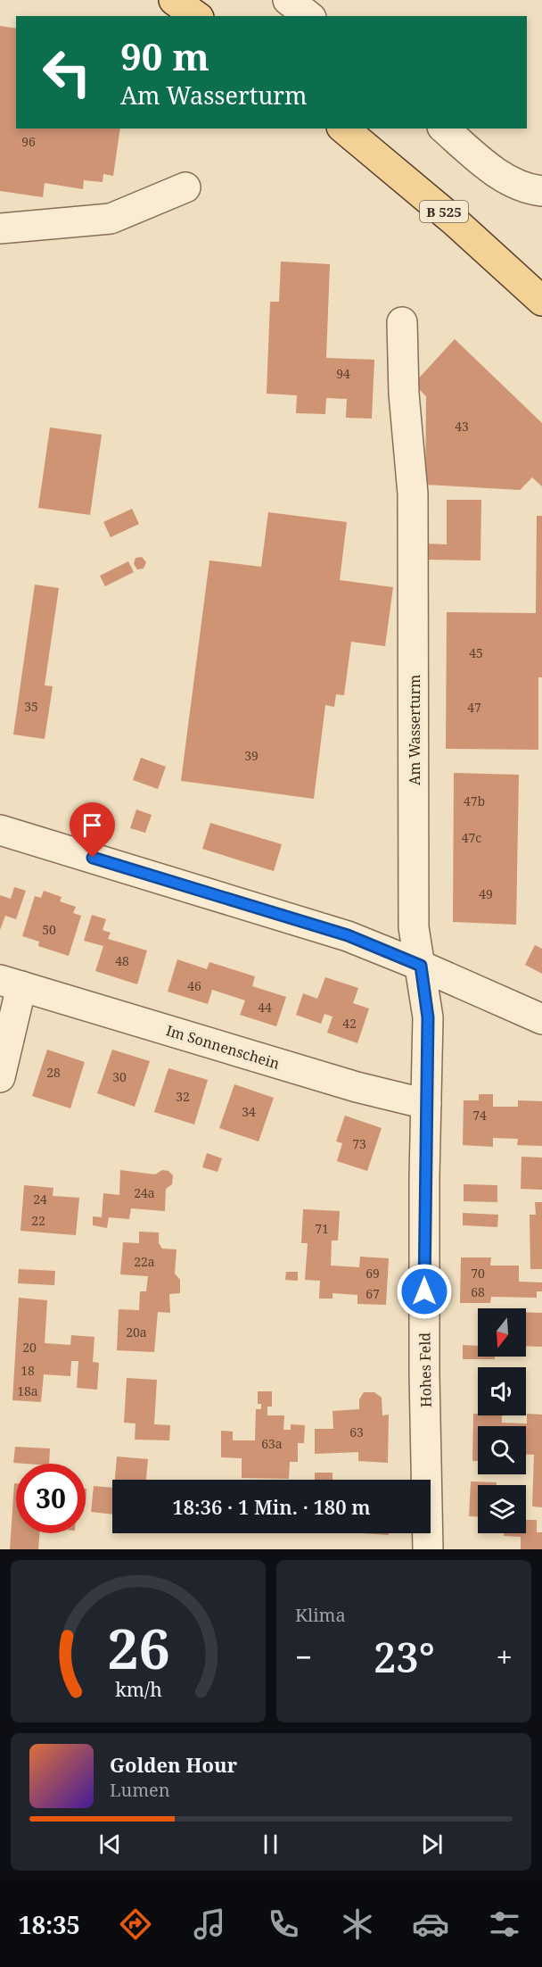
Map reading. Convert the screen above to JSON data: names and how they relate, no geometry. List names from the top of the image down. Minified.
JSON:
{"streets":{"main road":["B 525"],"street":["Am Wasserturm","Im Sonnenschein","Hohes Feld"]},"crossings":[["Am Wasserturm","Hohes Feld"],["Im Sonnenschein","Hohes Feld"]],"house_numbers":["96","94","43","45","35","47","39","47b","47c","49","50","48","46","44","42","28","30","32","34","74","73","24a","24","22","71","22a","69","70","68","67","20a","20","18","18a","63","63a"],"north":"bottom","page":{"turn":["90 m","Am Wasserturm"],"limit":"30","trip":"18:36 · 1 Min. · 180 m","tile":"Klima","heat":["−","23°","+"],"song":["Golden Hour","Lumen"],"tabs":"18:35","gauge":["26","km/h"]}}
